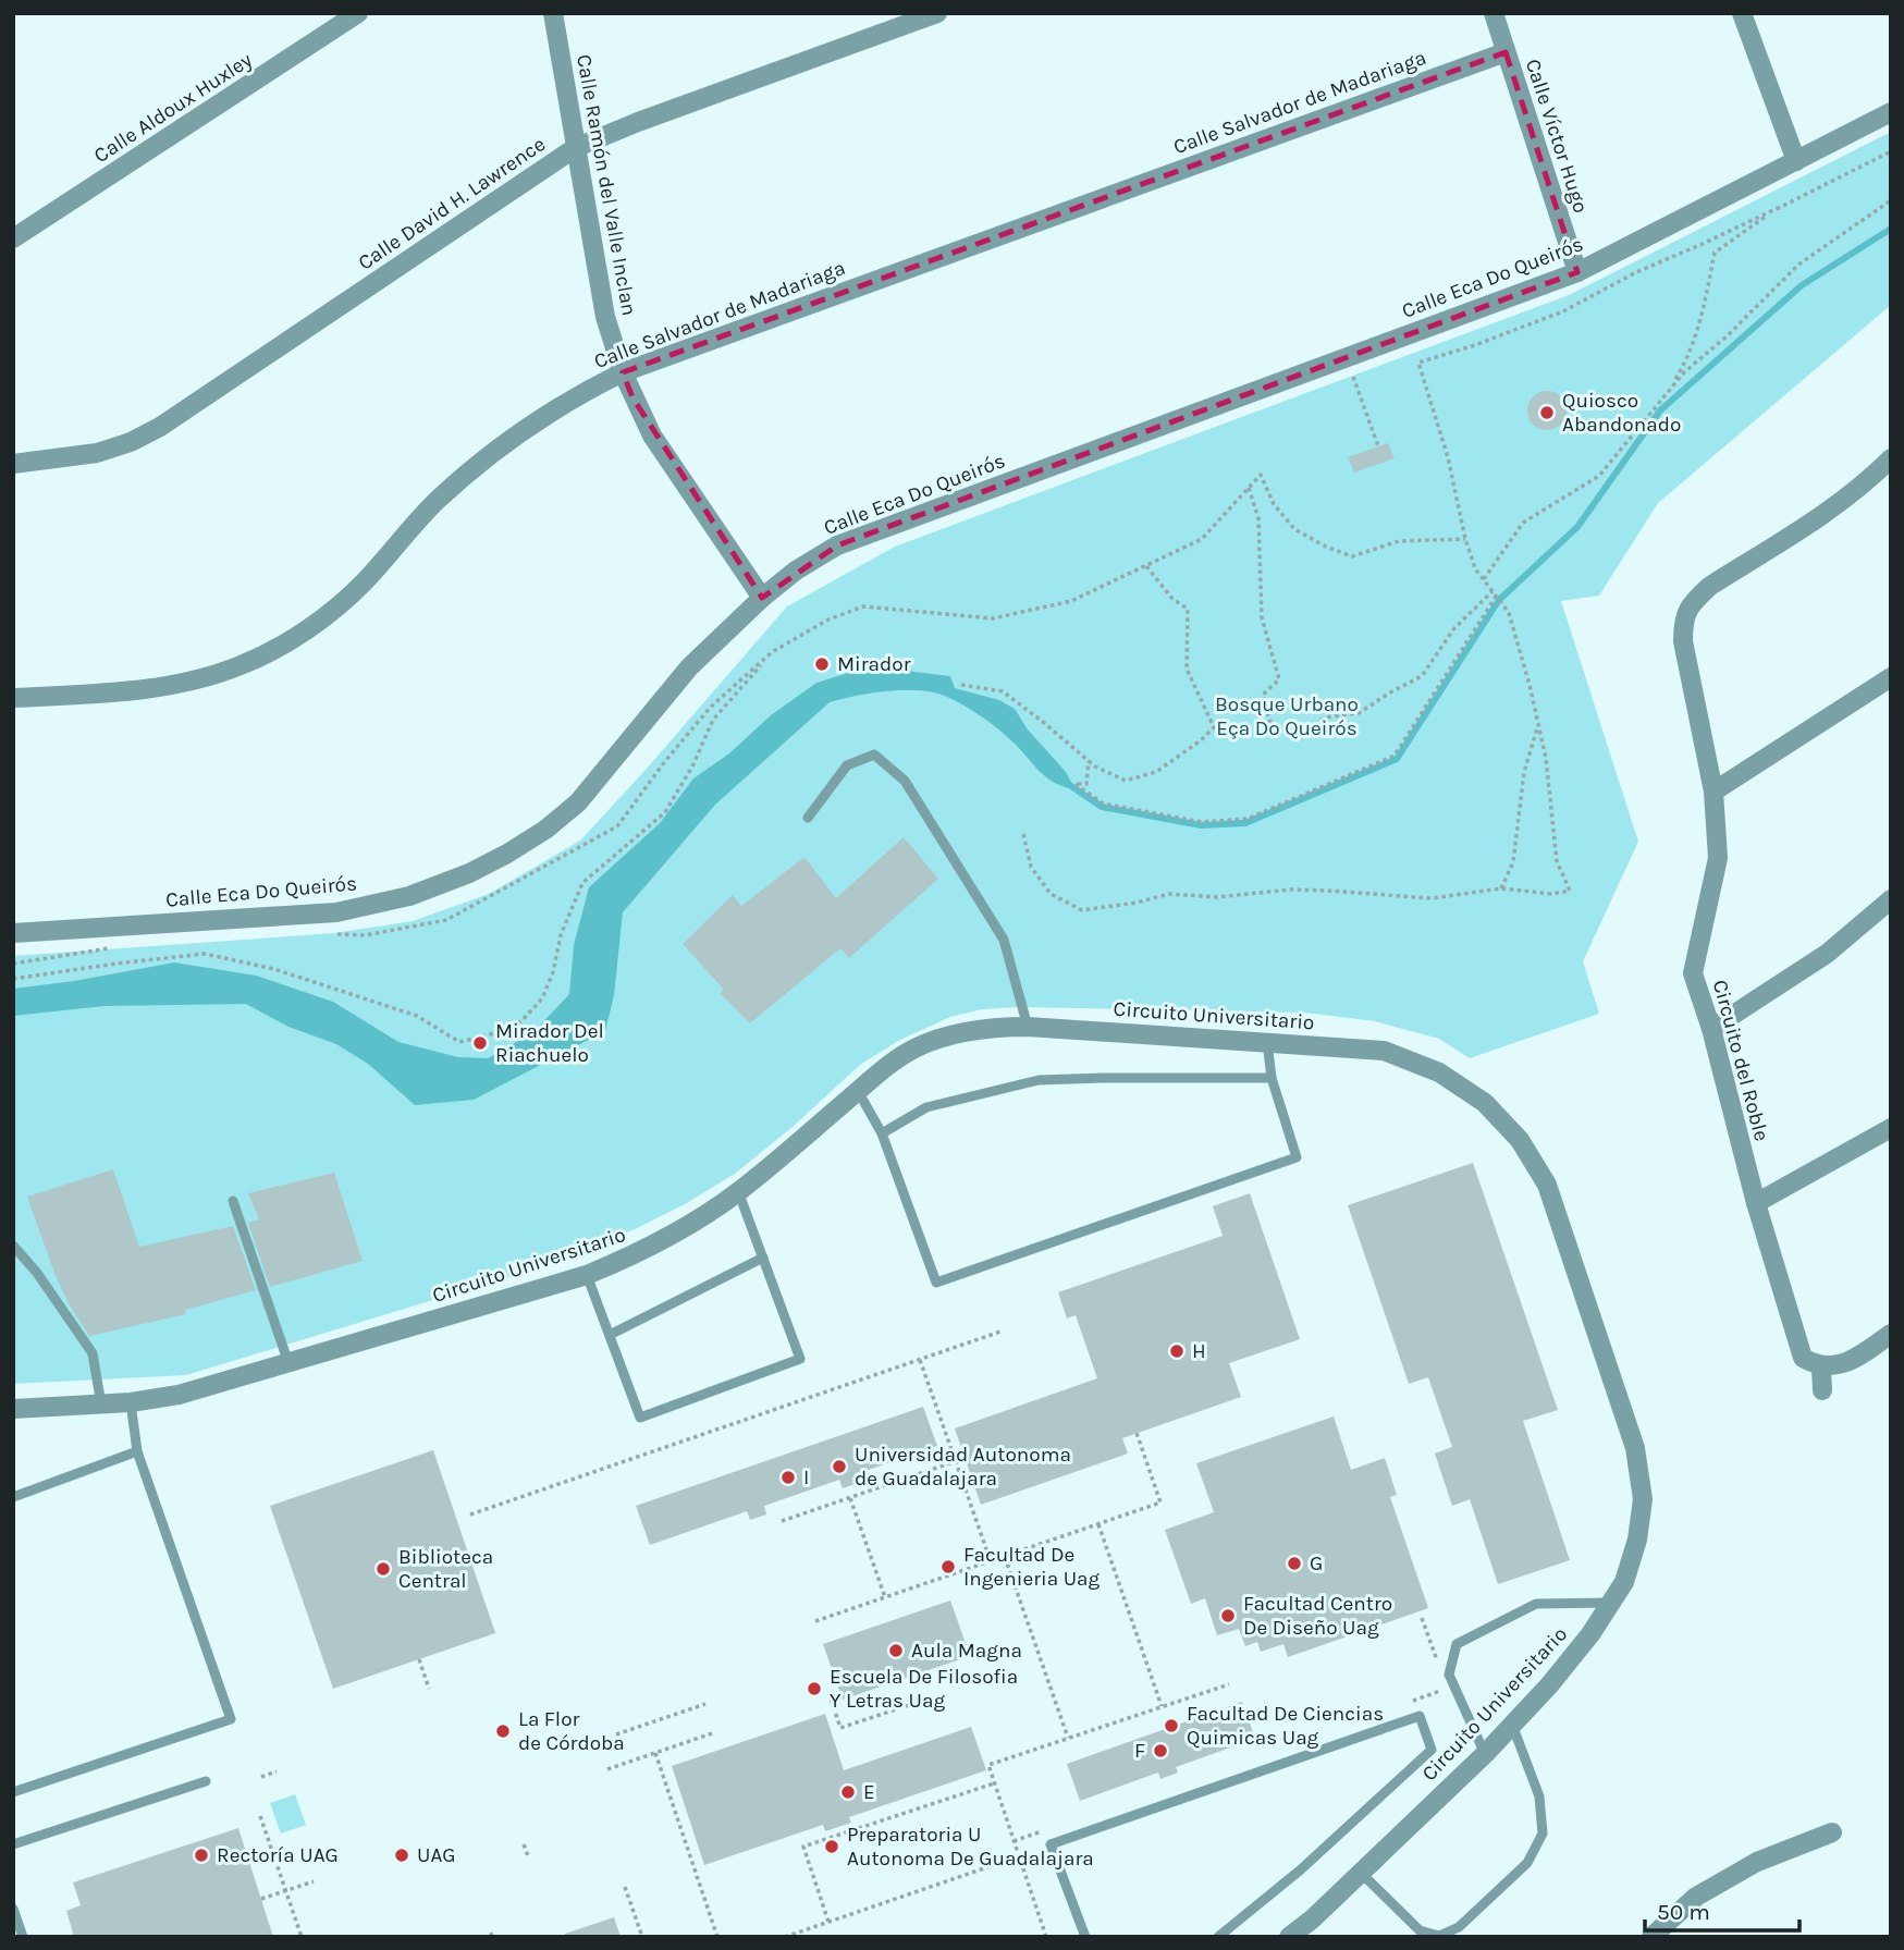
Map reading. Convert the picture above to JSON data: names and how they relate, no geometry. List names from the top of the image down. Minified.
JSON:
{"streets":{"street":["Calle Salvador de Madariaga","Calle Aldoux Huxley","Calle Víctor Hugo","Calle Ramón del Valle Inclan","Calle David H. Lawrence","Calle Eca Do Queirós","Circuito Universitario","Circuito del Roble"]},"crossings":[["Calle Salvador de Madariaga","Calle Víctor Hugo"],["Calle Salvador de Madariaga","Calle Ramón del Valle Inclan"],["Calle Víctor Hugo","Calle Eca Do Queirós"],["Calle Ramón del Valle Inclan","Calle David H. Lawrence"],["Calle Ramón del Valle Inclan","Calle Eca Do Queirós"]],"parks":["Bosque Urbano Eça Do Queirós"],"places":["Quiosco Abandonado","Mirador","Mirador Del Riachuelo","H","Universidad Autonoma de Guadalajara","I","G","Facultad De Ingenieria Uag","Biblioteca Central","Facultad Centro De Diseño Uag","Aula Magna","Escuela De Filosofia Y Letras Uag","Facultad De Ciencias Quimicas Uag","La Flor de Córdoba","F","E","Preparatoria U Autonoma De Guadalajara","Rectoría UAG","UAG"],"scale_bar":"50 m"}
